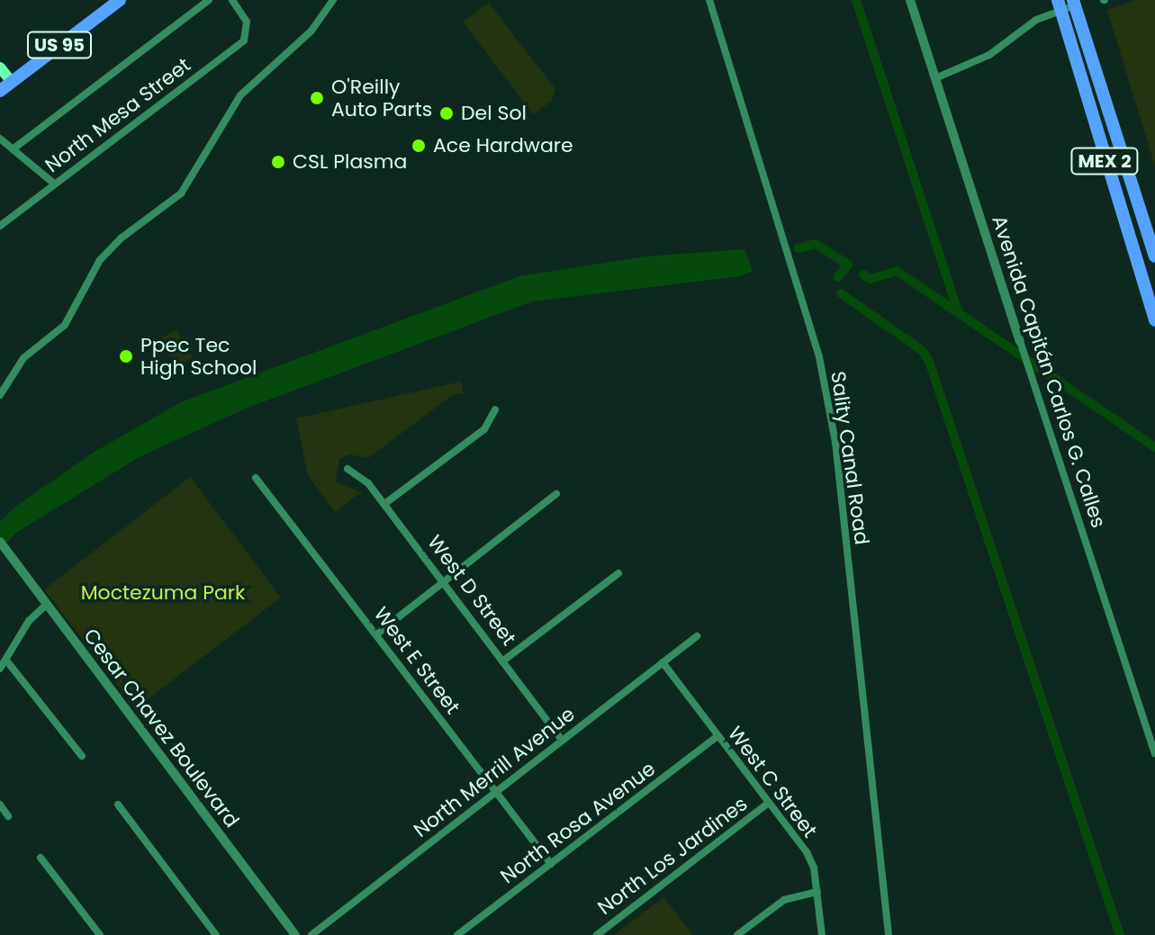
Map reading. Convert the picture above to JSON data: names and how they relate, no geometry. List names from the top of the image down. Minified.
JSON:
{"streets":{"highway":["US 95","MEX 2"],"street":["North Mesa Street","Avenida Capitán Carlos G. Calles","Sality Canal Road","West D Street","West E Street","Cesar Chavez Boulevard","North Merrill Avenue","West C Street","North Rosa Avenue","North Los Jardines"]},"crossings":[["West D Street","North Merrill Avenue"],["West E Street","North Merrill Avenue"],["West E Street","North Rosa Avenue"],["North Merrill Avenue","West C Street"],["West C Street","North Rosa Avenue"],["West C Street","North Los Jardines"]],"parks":["Moctezuma Park"],"places":["O'Reilly Auto Parts","Del Sol","Ace Hardware","CSL Plasma","Ppec Tec High School"]}
